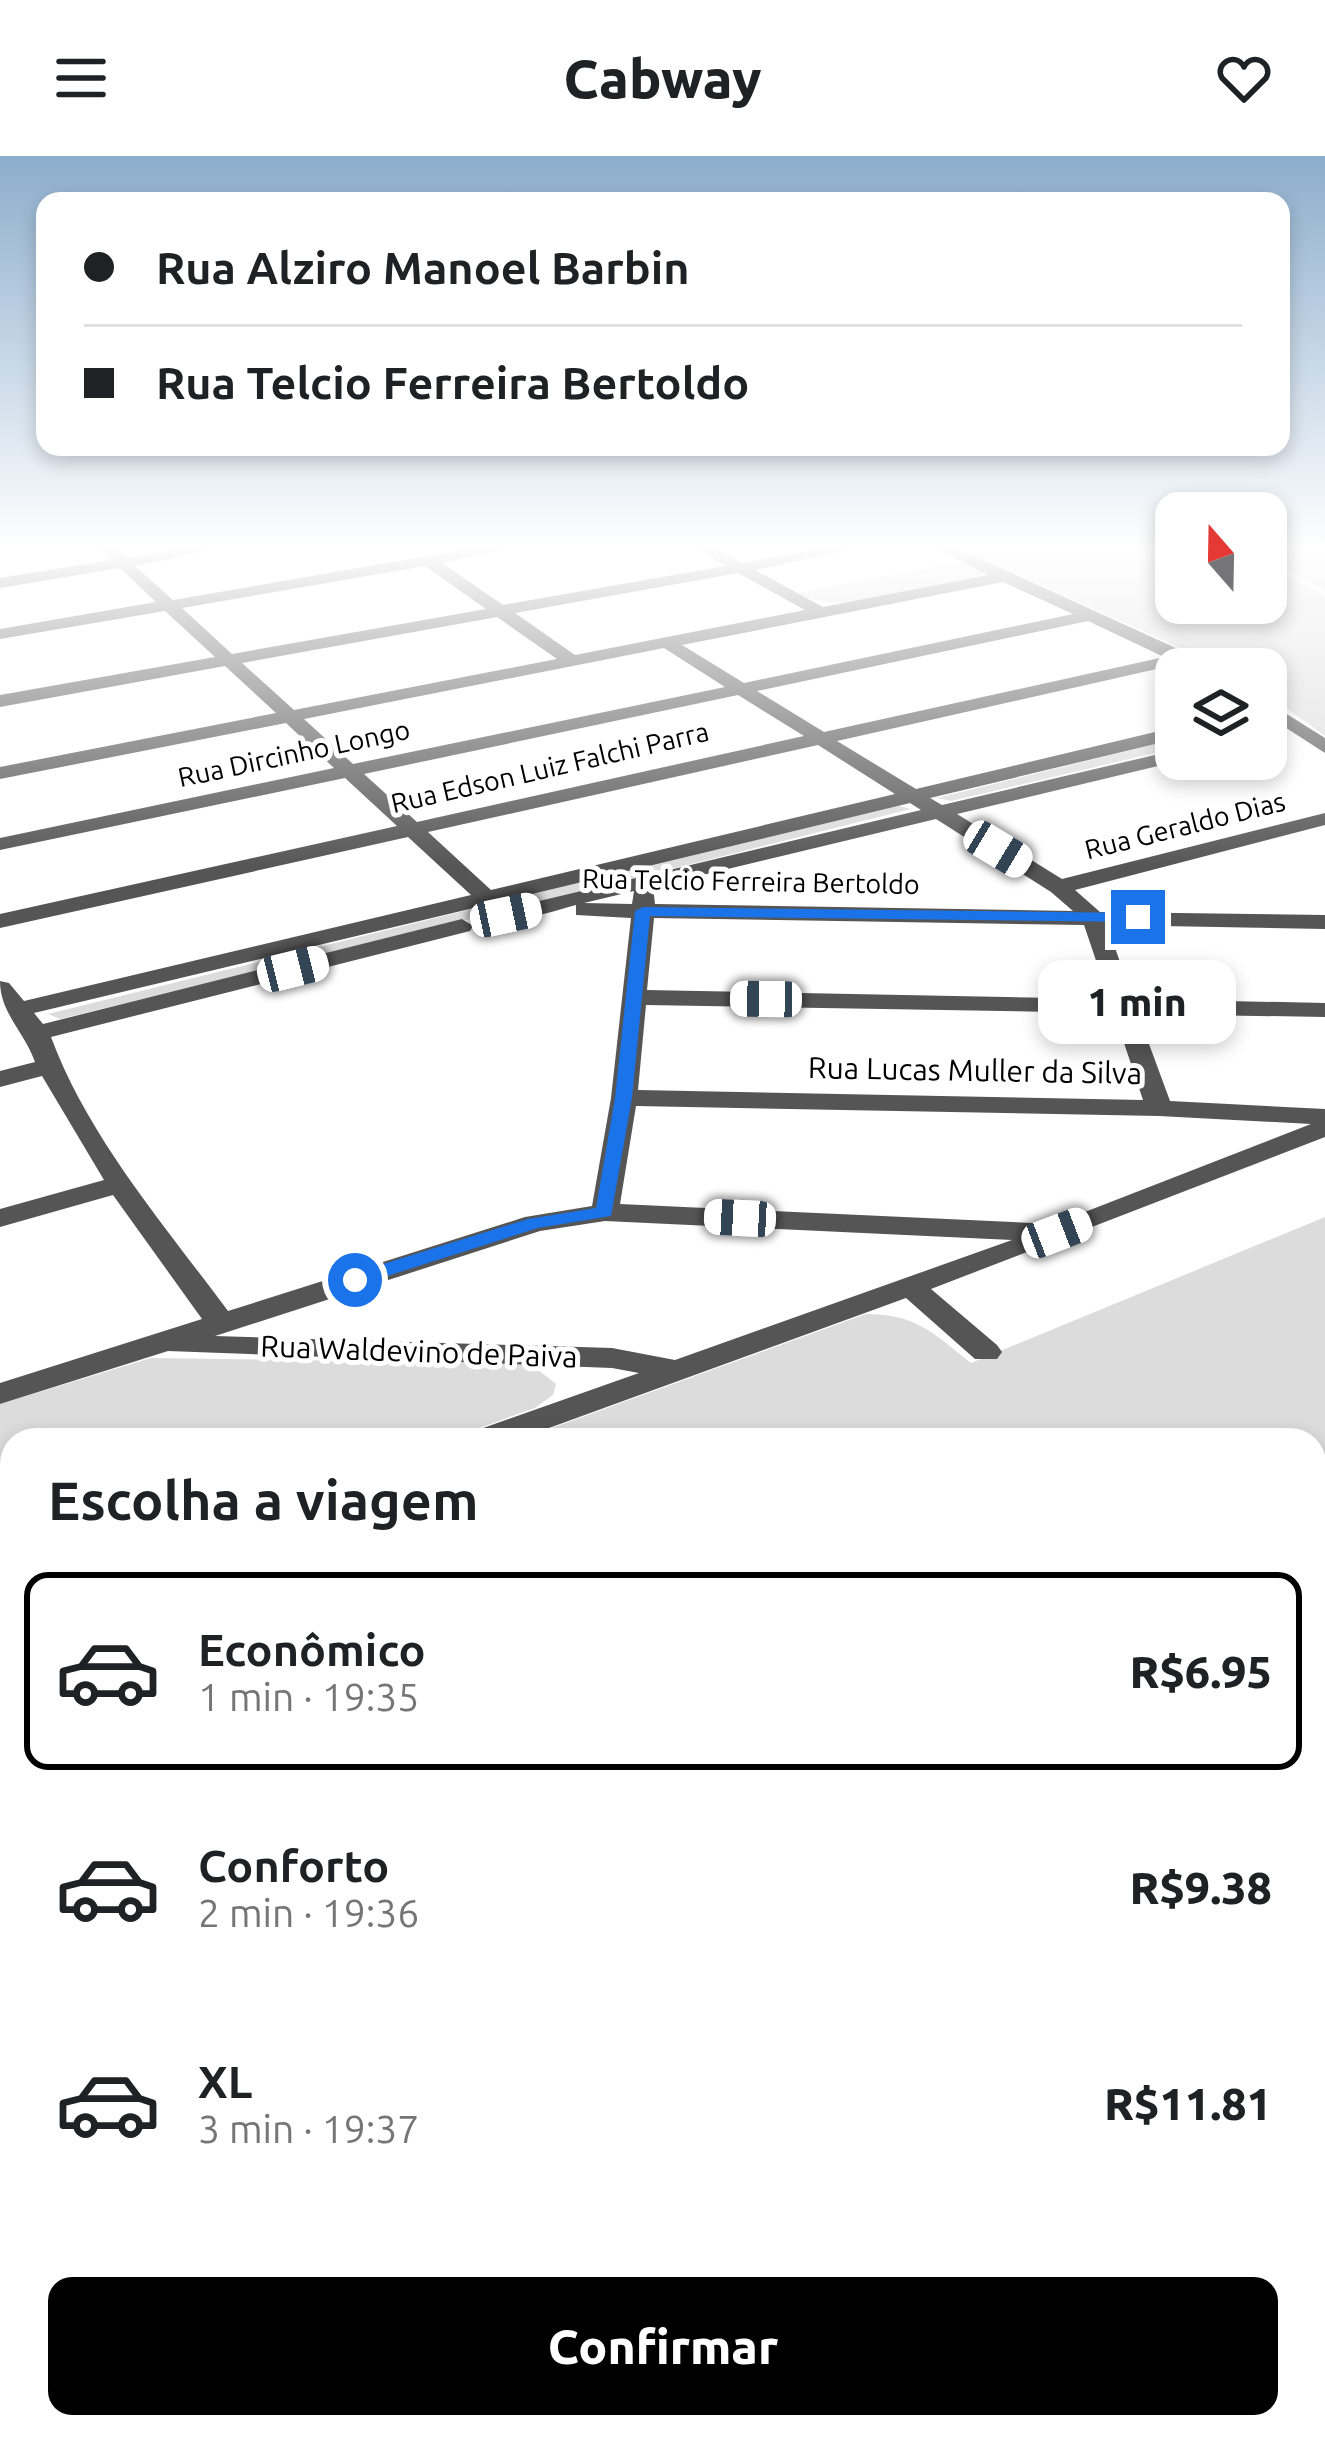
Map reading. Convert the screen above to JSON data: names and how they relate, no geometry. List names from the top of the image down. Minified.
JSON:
{"streets":{"street":["Rua Dircinho Longo","Rua Edson Luiz Falchi Parra","Rua Geraldo Dias","Rua Telcio Ferreira Bertoldo","Rua Lucas Muller da Silva","Rua Waldevino de Paiva"]},"north":"top","page":{"header":"Cabway","banner":["Rua Alziro Manoel Barbin","Rua Telcio Ferreira Bertoldo"],"bubble":"1 min","heading":"Escolha a viagem","list":[{"name":"Econômico","note":"1 min · 19:35","value":"R$6.95"},{"name":"Conforto","note":"2 min · 19:36","value":"R$9.38"},{"name":"XL","note":"3 min · 19:37","value":"R$11.81"}],"buttons":"Confirmar"}}
